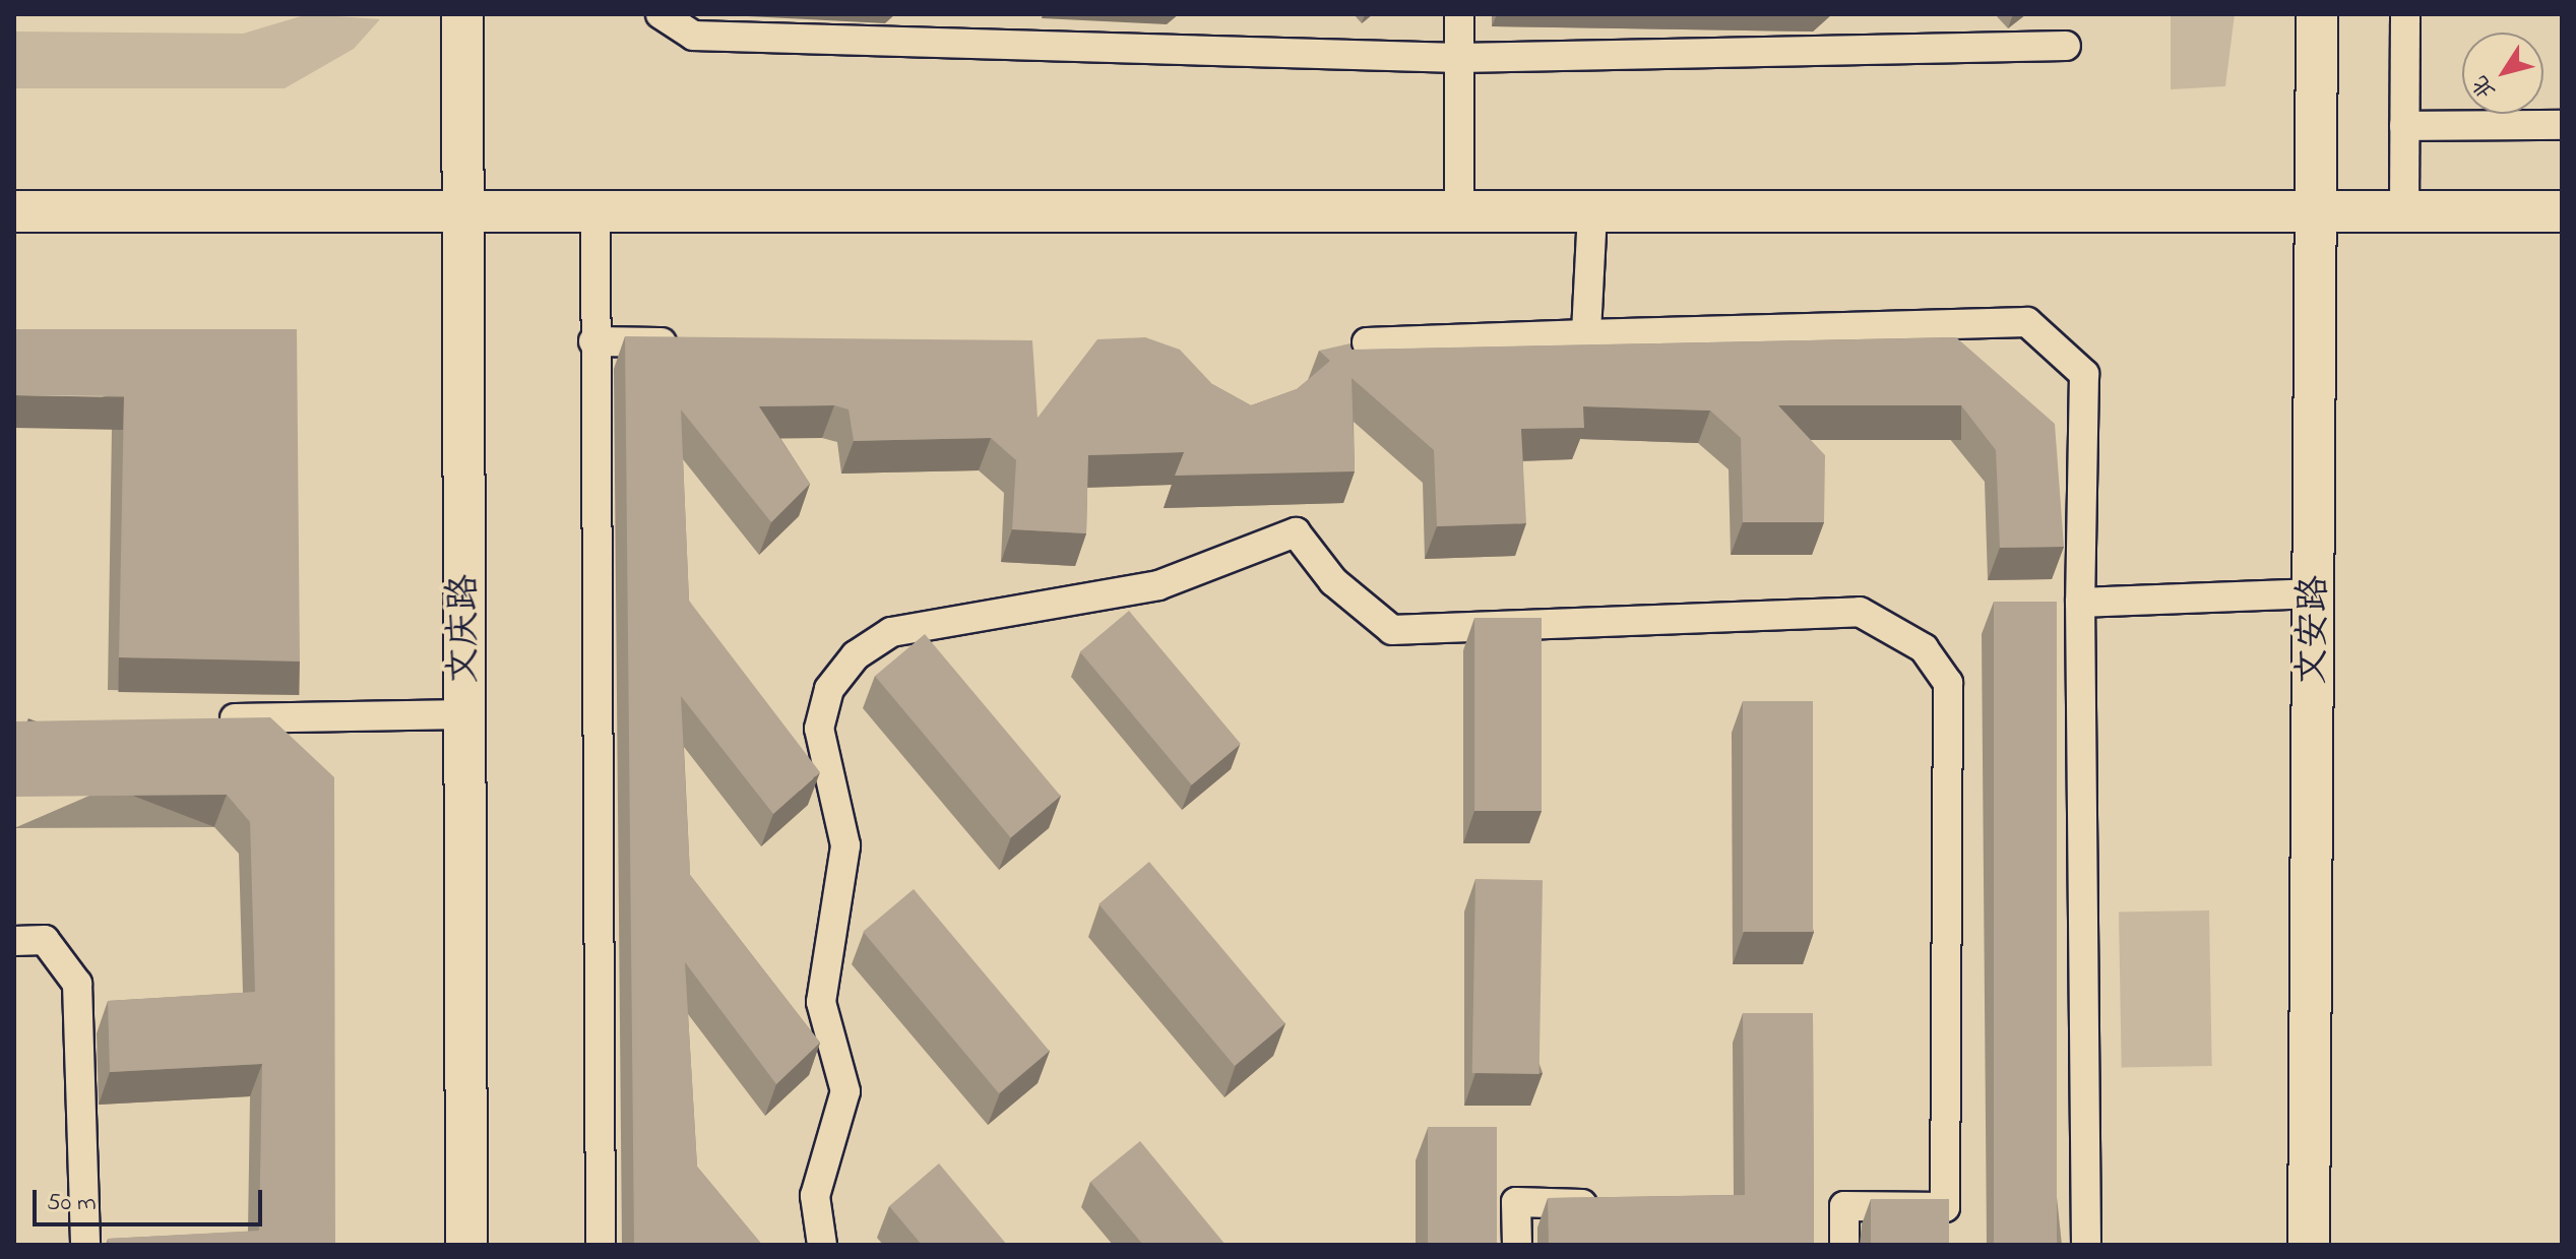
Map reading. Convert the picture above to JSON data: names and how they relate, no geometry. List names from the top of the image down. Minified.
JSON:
{"streets":{"street":["文庆路","文安路"]},"scale_bar":"50 m","north":"bottom left"}
